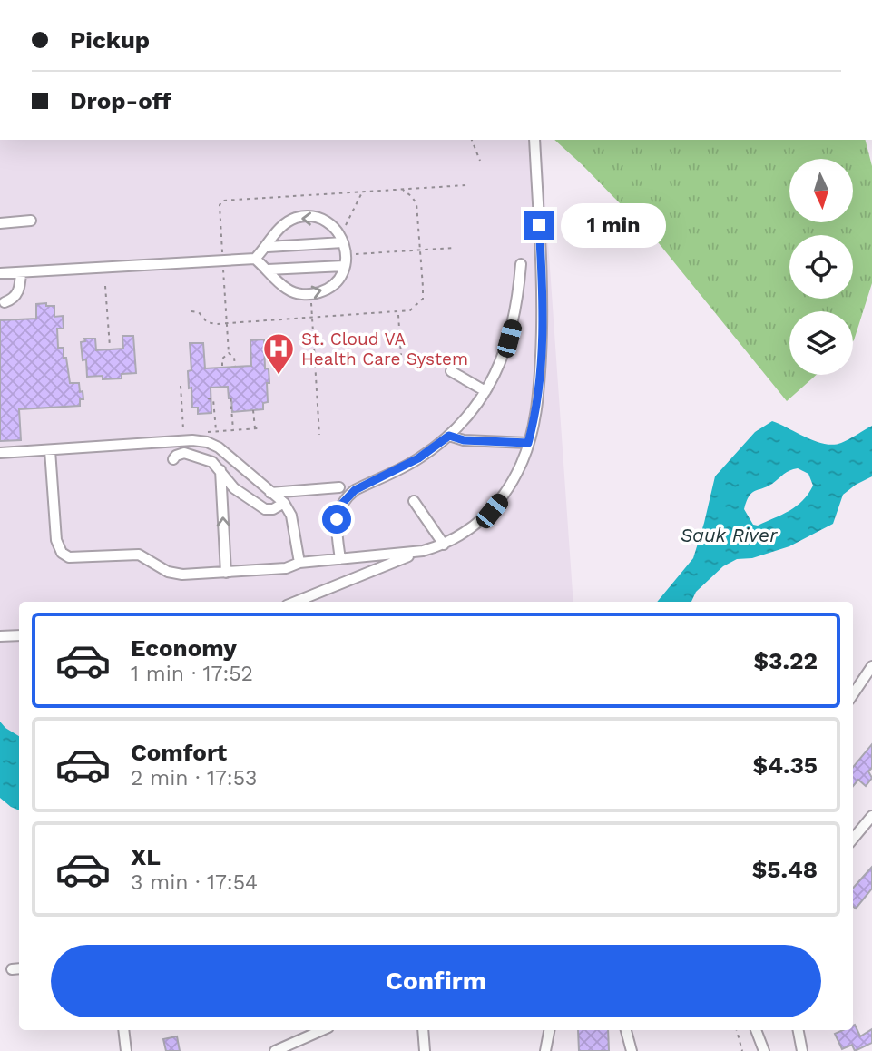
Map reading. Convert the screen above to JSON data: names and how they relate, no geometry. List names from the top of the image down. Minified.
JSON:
{"water":["Sauk River"],"places":{"hospital":["St. Cloud VA Health Care System"]},"north":"bottom","page":{"banner":["Pickup","Drop-off"],"bubble":"1 min","list":[{"name":"Economy","note":"1 min · 17:52","value":"$3.22"},{"name":"Comfort","note":"2 min · 17:53","value":"$4.35"},{"name":"XL","note":"3 min · 17:54","value":"$5.48"}],"buttons":"Confirm"}}
